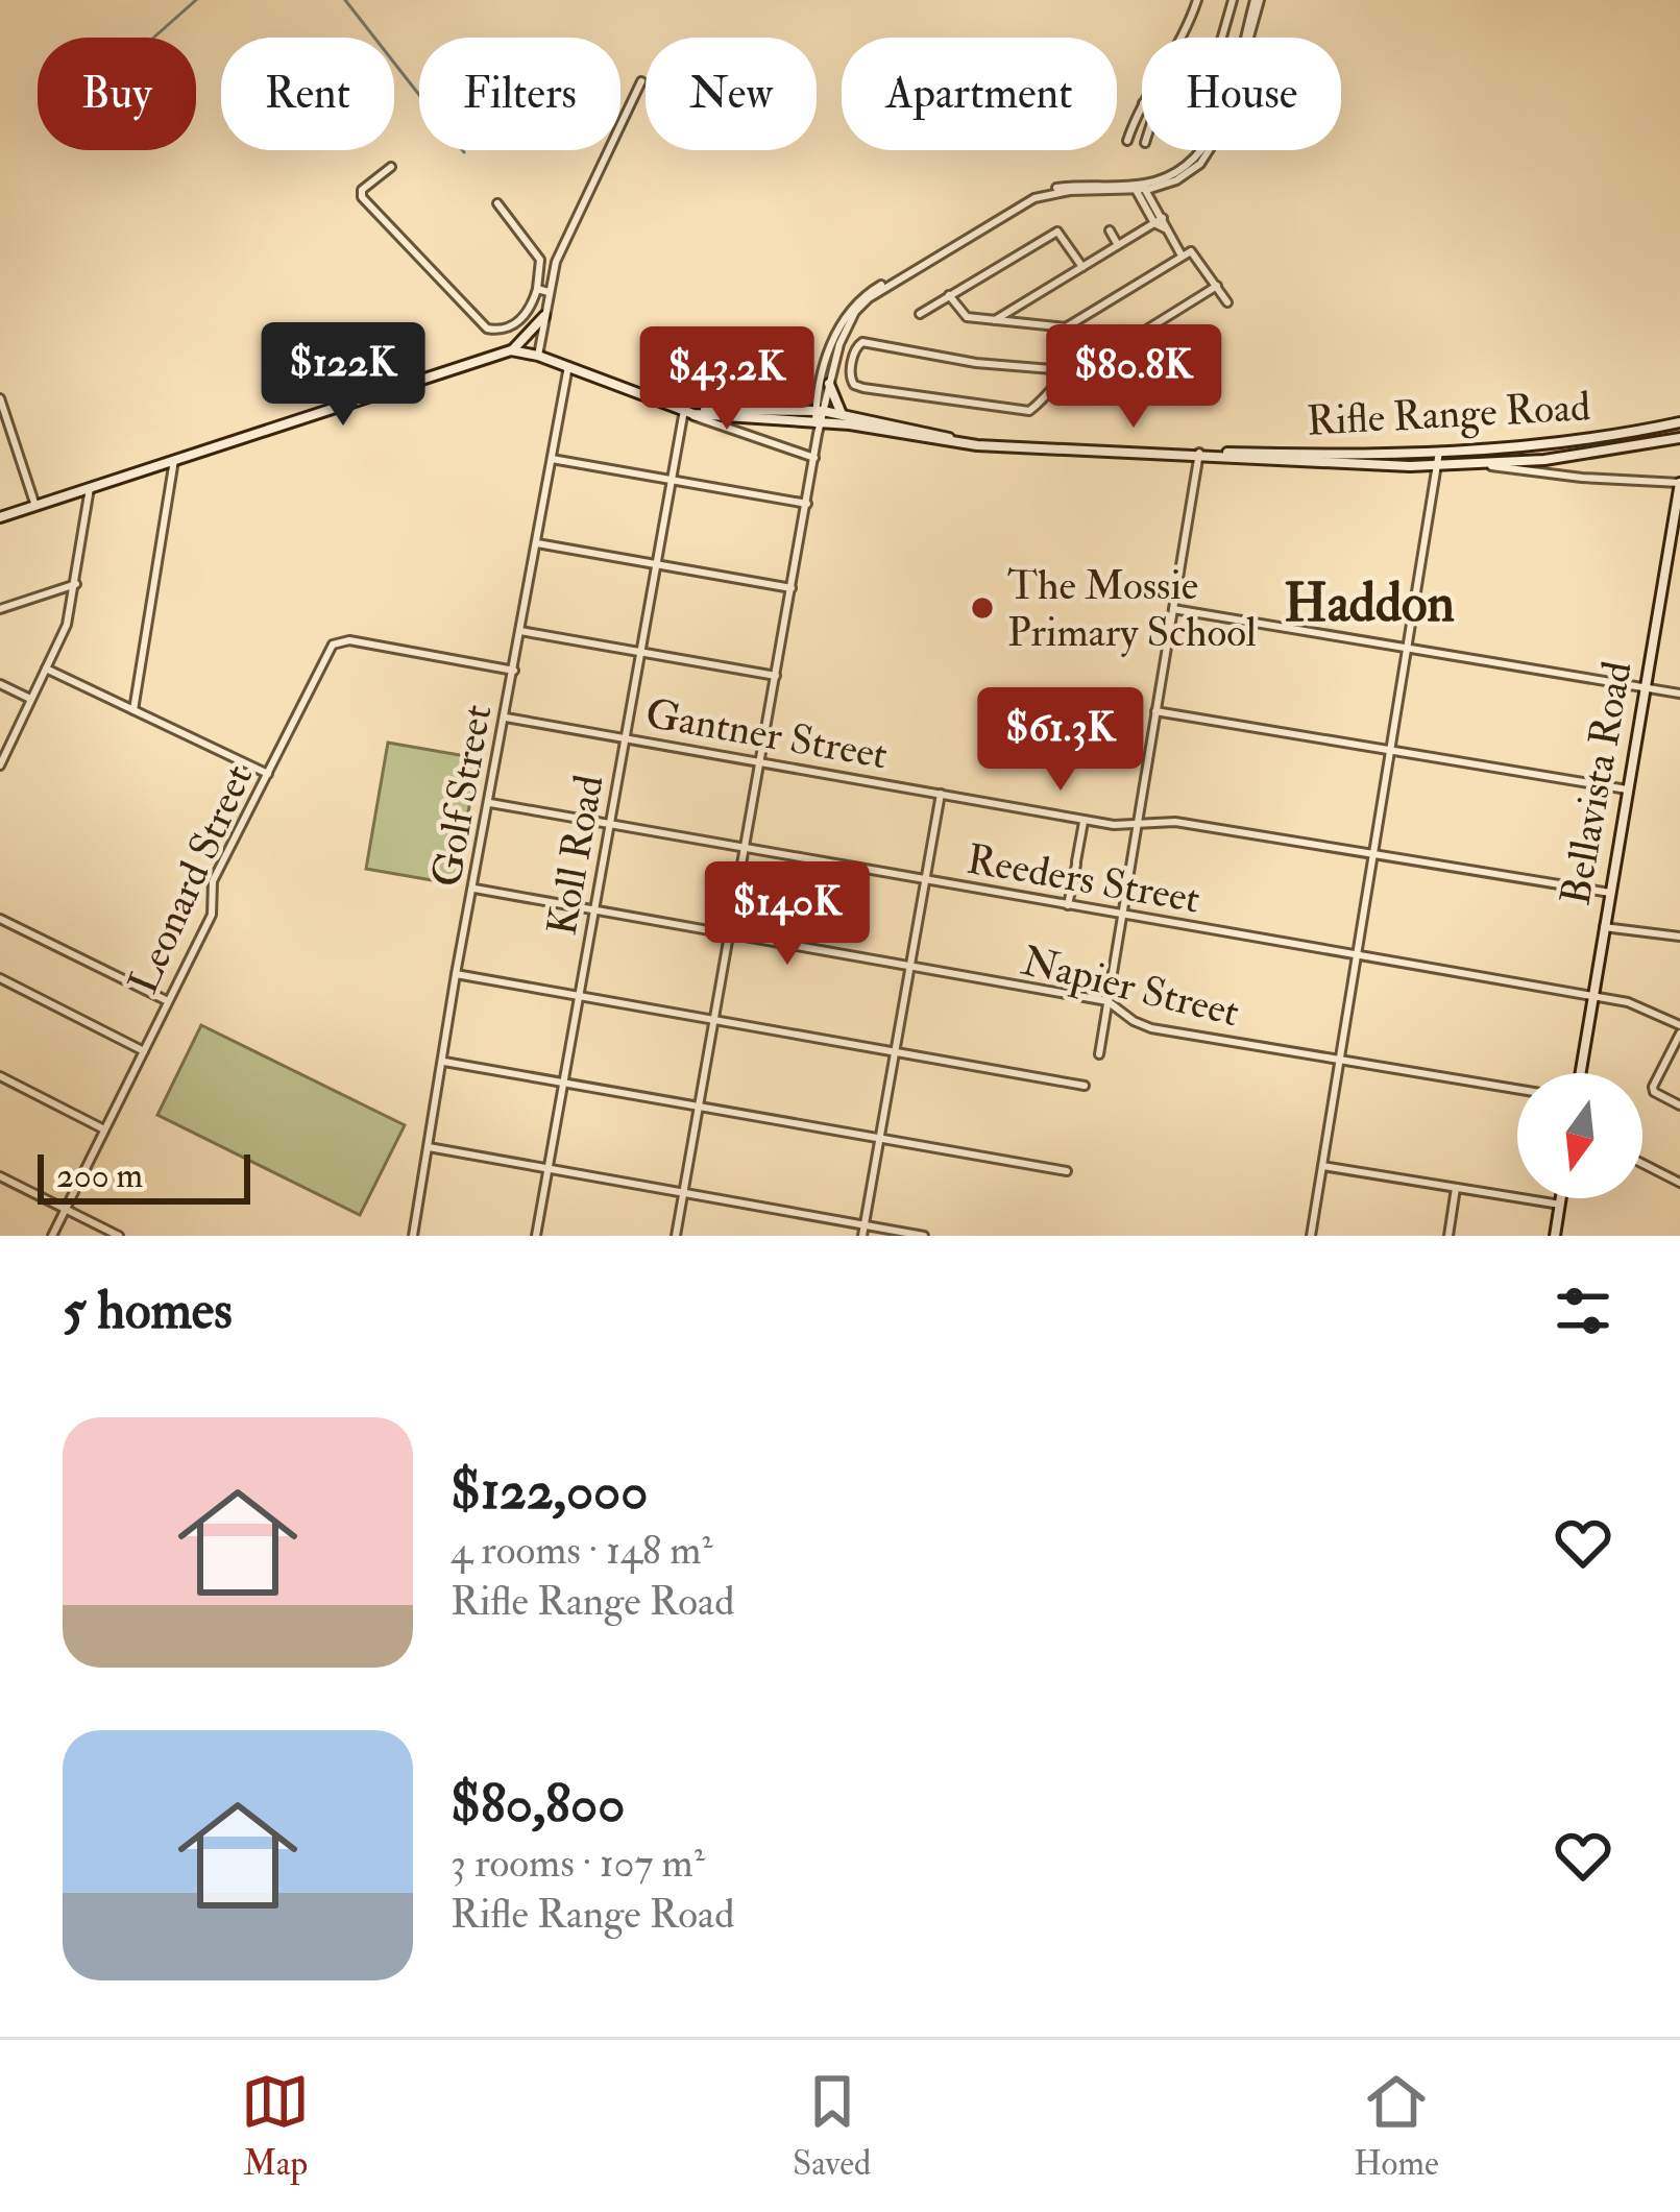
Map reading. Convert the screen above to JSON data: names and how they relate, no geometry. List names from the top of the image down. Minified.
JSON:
{"streets":{"main road":["Rifle Range Road","Bellavista Road"],"street":["Gantner Street","Golf Street","Koll Road","Leonard Street","Reeders Street","Napier Street"]},"crossings":[["Rifle Range Road","Koll Road"],["Gantner Street","Bellavista Road"],["Gantner Street","Golf Street"],["Gantner Street","Koll Road"],["Bellavista Road","Reeders Street"],["Golf Street","Leonard Street"],["Golf Street","Reeders Street"],["Golf Street","Napier Street"],["Koll Road","Reeders Street"],["Koll Road","Napier Street"]],"districts":["Haddon"],"places":["The Mossie Primary School"],"scale_bar":"200 m","north":"bottom","page":{"chip":["Buy","Rent","Filters","New","Apartment","House"],"price":["$122K","$80.8K","$43.2K","$61.3K","$140K"],"scale":"200 m","heading":"5 homes","list":[{"name":"$122,000","note":"4 rooms · 148 m² · Rifle Range Road"},{"name":"$80,800","note":"3 rooms · 107 m² · Rifle Range Road"}],"tabs":["Map","Saved","Home"]}}
